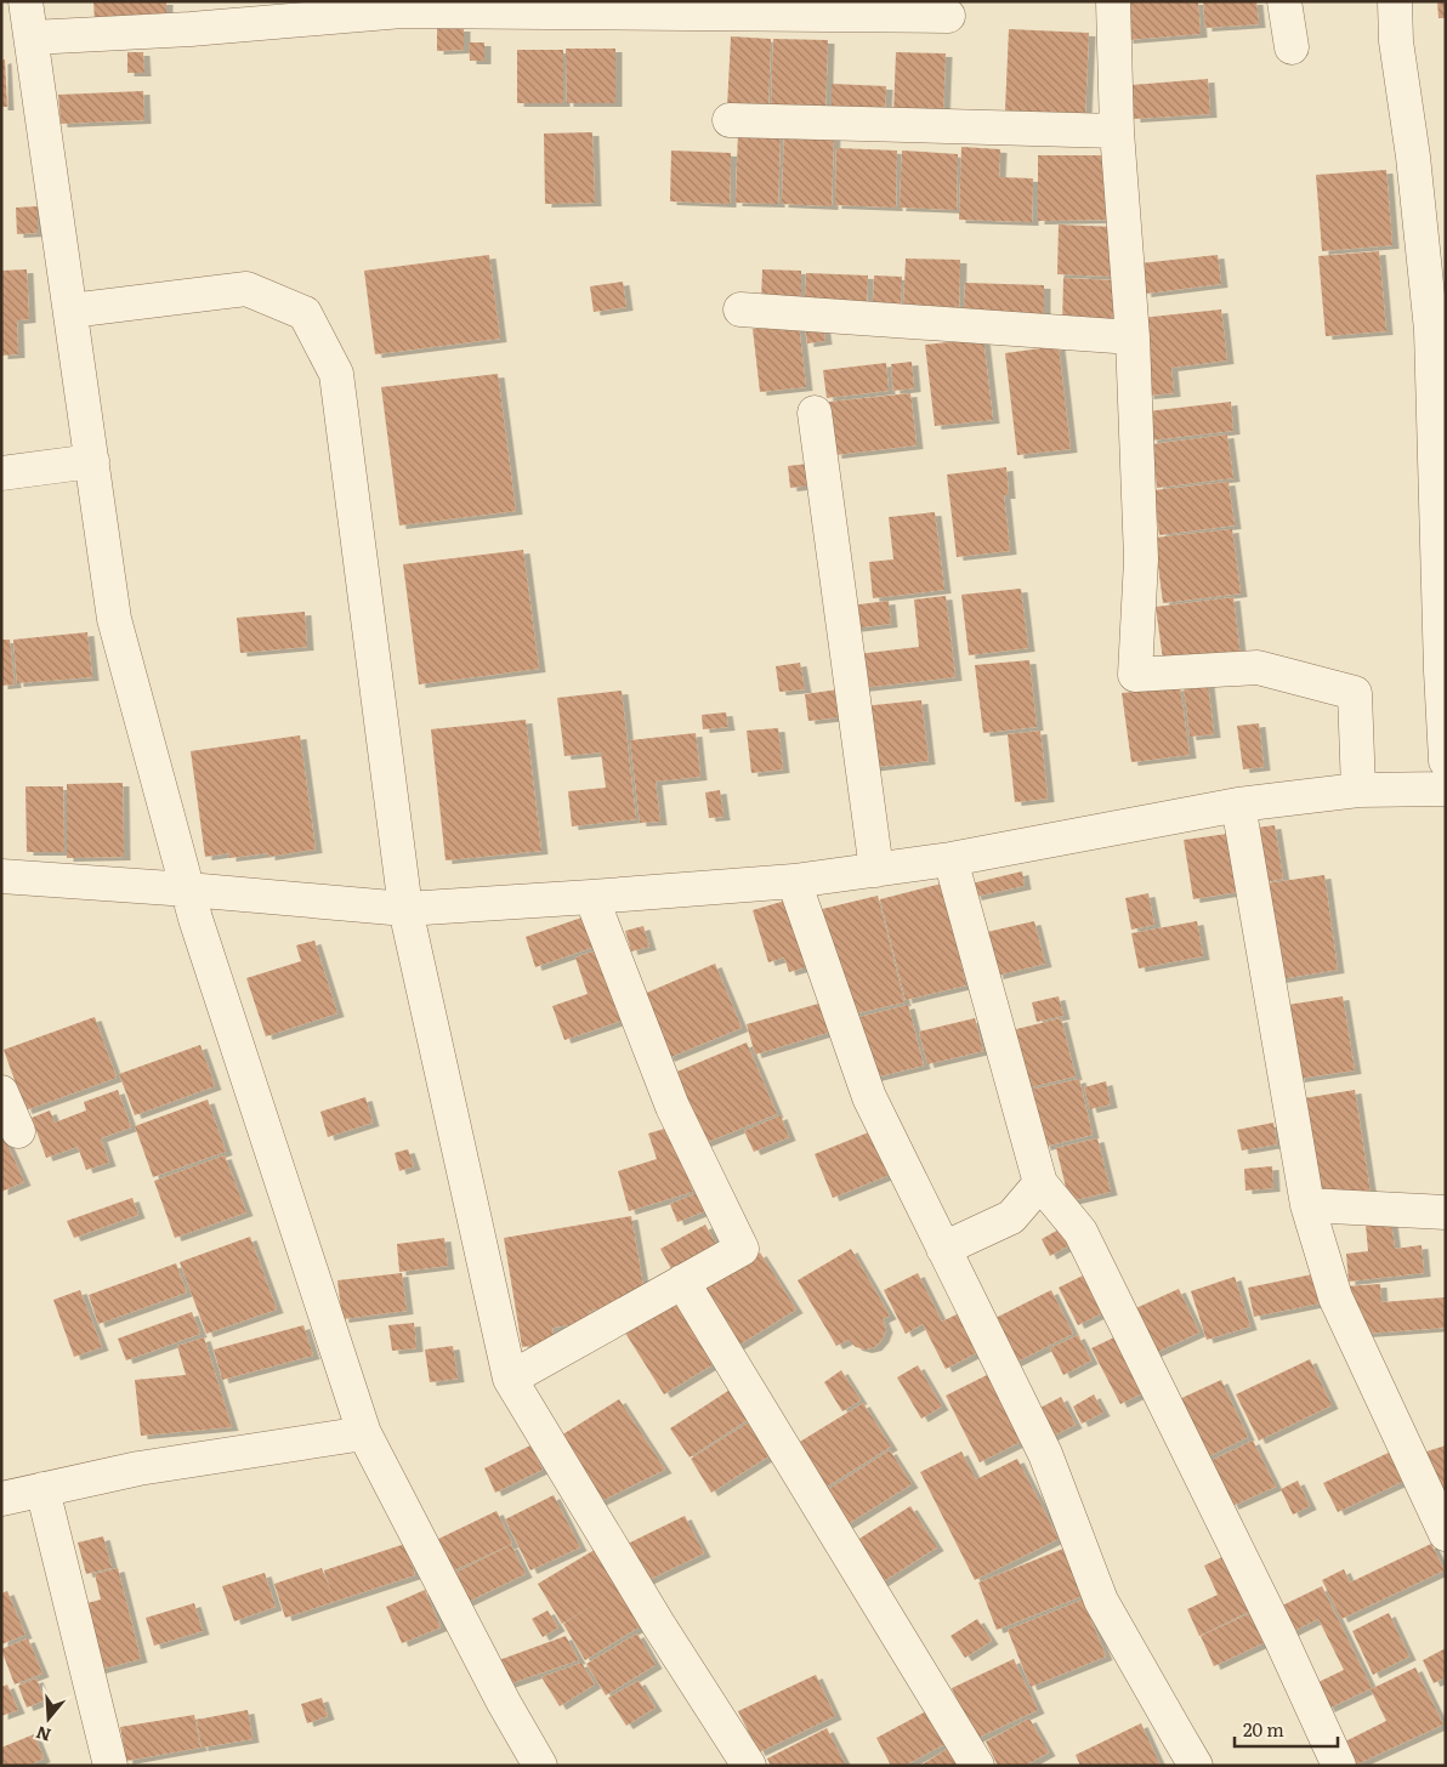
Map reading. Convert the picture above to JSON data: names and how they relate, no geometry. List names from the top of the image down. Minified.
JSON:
{"scale_bar":"20 m","north":"bottom"}
